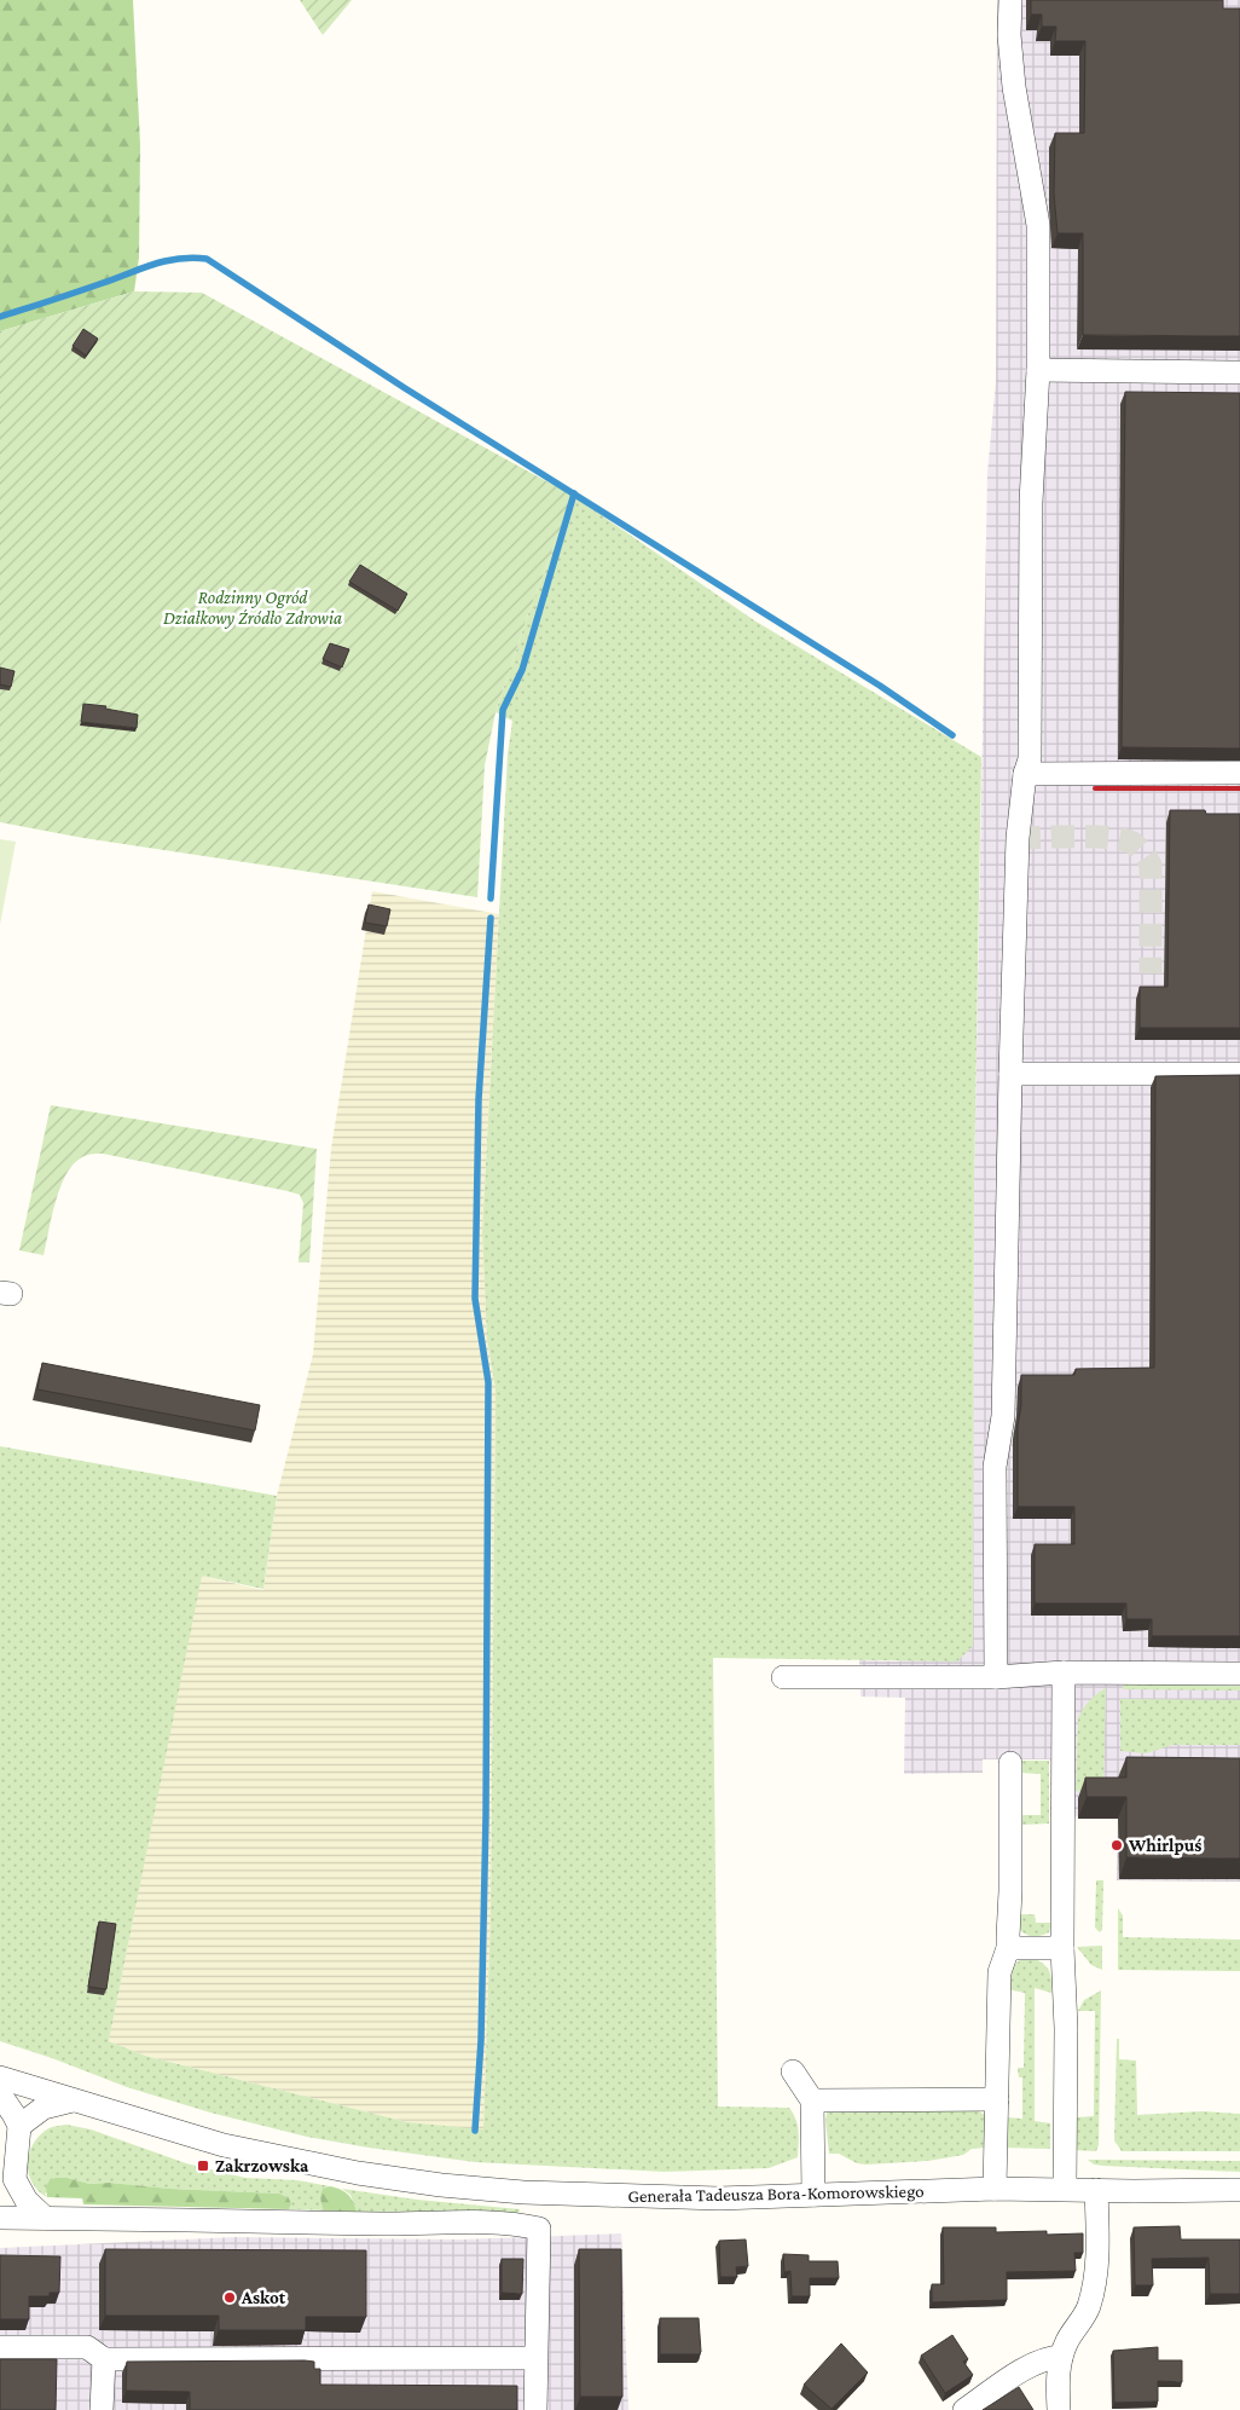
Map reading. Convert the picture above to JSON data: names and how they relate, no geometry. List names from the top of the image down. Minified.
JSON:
{"streets":{"street":["Generała Tadeusza Bora-Komorowskiego"]},"parks":["Rodzinny Ogród Działkowy Źródło Zdrowia"],"places":{"other":["Whirlpuś","Askot"],"transit":["Zakrzowska"]}}
